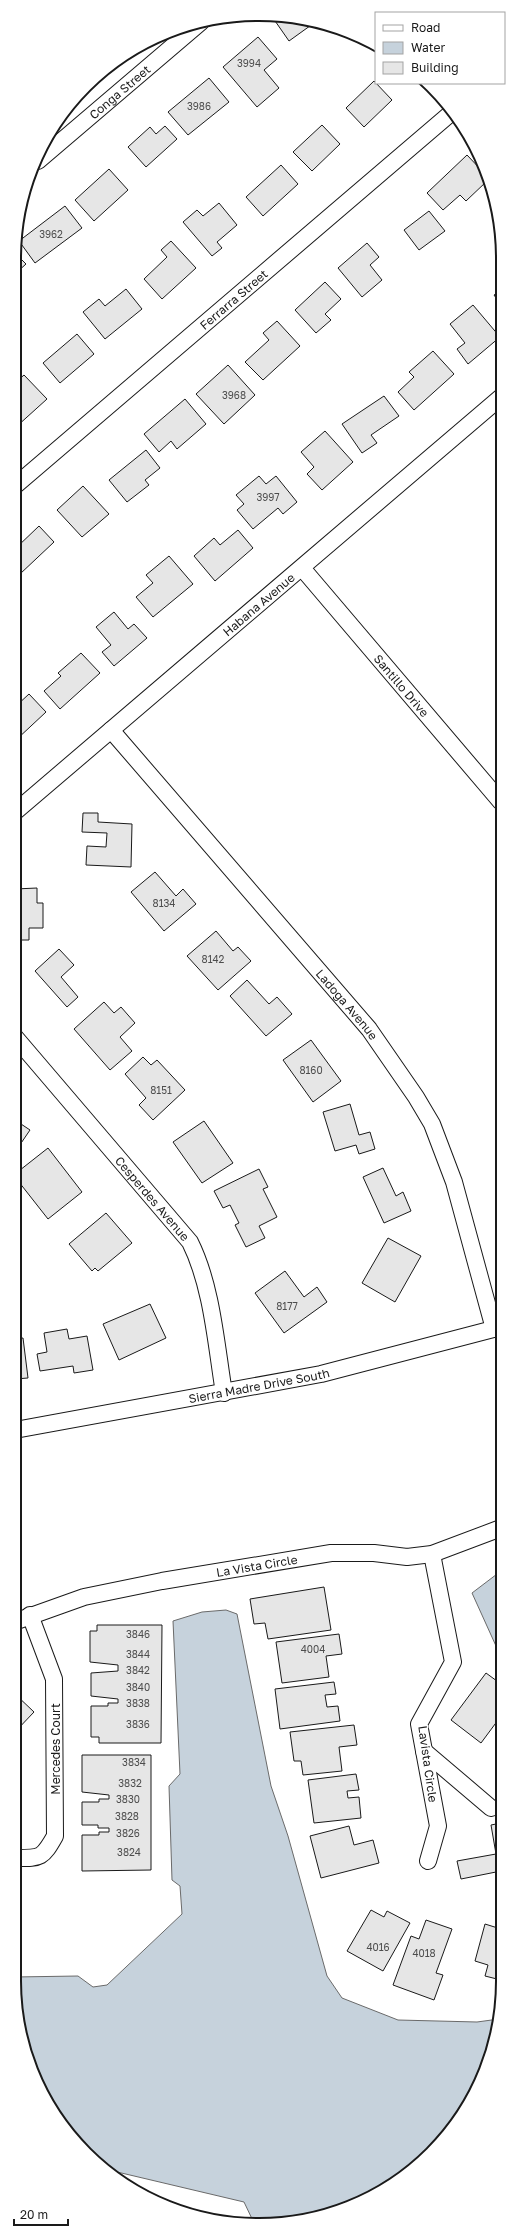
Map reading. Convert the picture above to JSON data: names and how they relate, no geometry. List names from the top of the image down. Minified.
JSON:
{"streets":{"street":["Conga Street","Ferrarra Street","Habana Avenue","Santillo Drive","Ladoga Avenue","Cesperdes Avenue","Sierra Madre Drive South","La Vista Circle","Mercedes Court","Lavista Circle"]},"crossings":[["Habana Avenue","Santillo Drive"],["Habana Avenue","Ladoga Avenue"],["Cesperdes Avenue","Sierra Madre Drive South"],["La Vista Circle","Mercedes Court"],["La Vista Circle","Lavista Circle"]],"house_numbers":["3994","3986","3962","3968","3997","8134","8142","8160","8151","8177","3846","4004","3844","3842","3840","3838","3836","3834","3832","3830","3828","3826","3824","4016","4018"],"legend":["Road","Water","Building"],"scale_bar":"20 m"}
